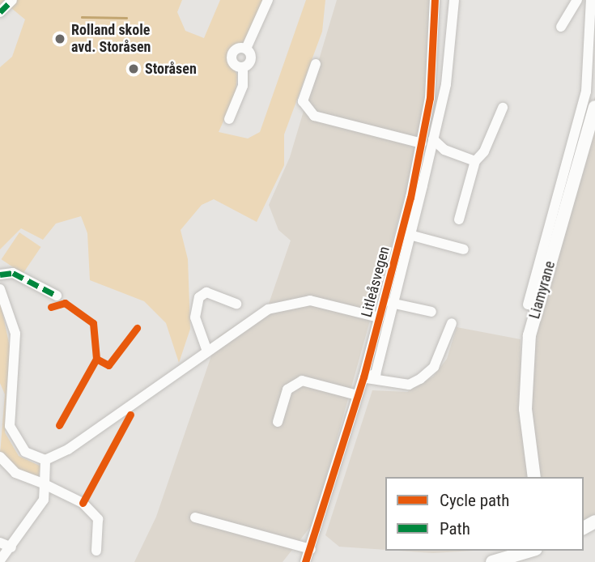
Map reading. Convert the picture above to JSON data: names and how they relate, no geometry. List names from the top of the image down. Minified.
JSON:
{"streets":{"main road":["Liamyrane"],"street":["Litleåsvegen"]},"places":["Rolland skole avd. Storåsen","Storåsen"],"legend":["Cycle path","Path"]}
